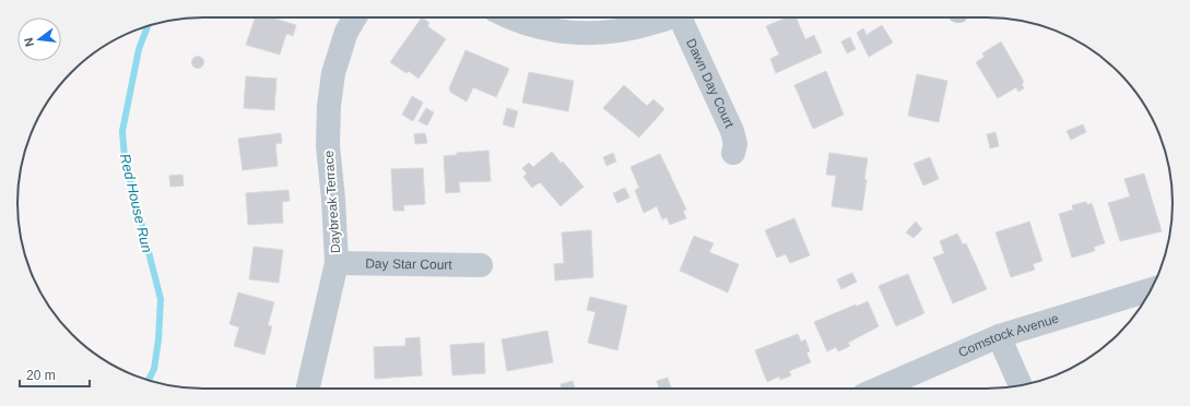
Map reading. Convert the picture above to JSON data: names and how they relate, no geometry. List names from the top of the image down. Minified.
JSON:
{"streets":{"street":["Dawn Day Court","Daybreak Terrace","Day Star Court","Comstock Avenue"]},"crossings":[["Daybreak Terrace","Day Star Court"]],"water":["Red House Run"],"scale_bar":"20 m","north":"left"}
